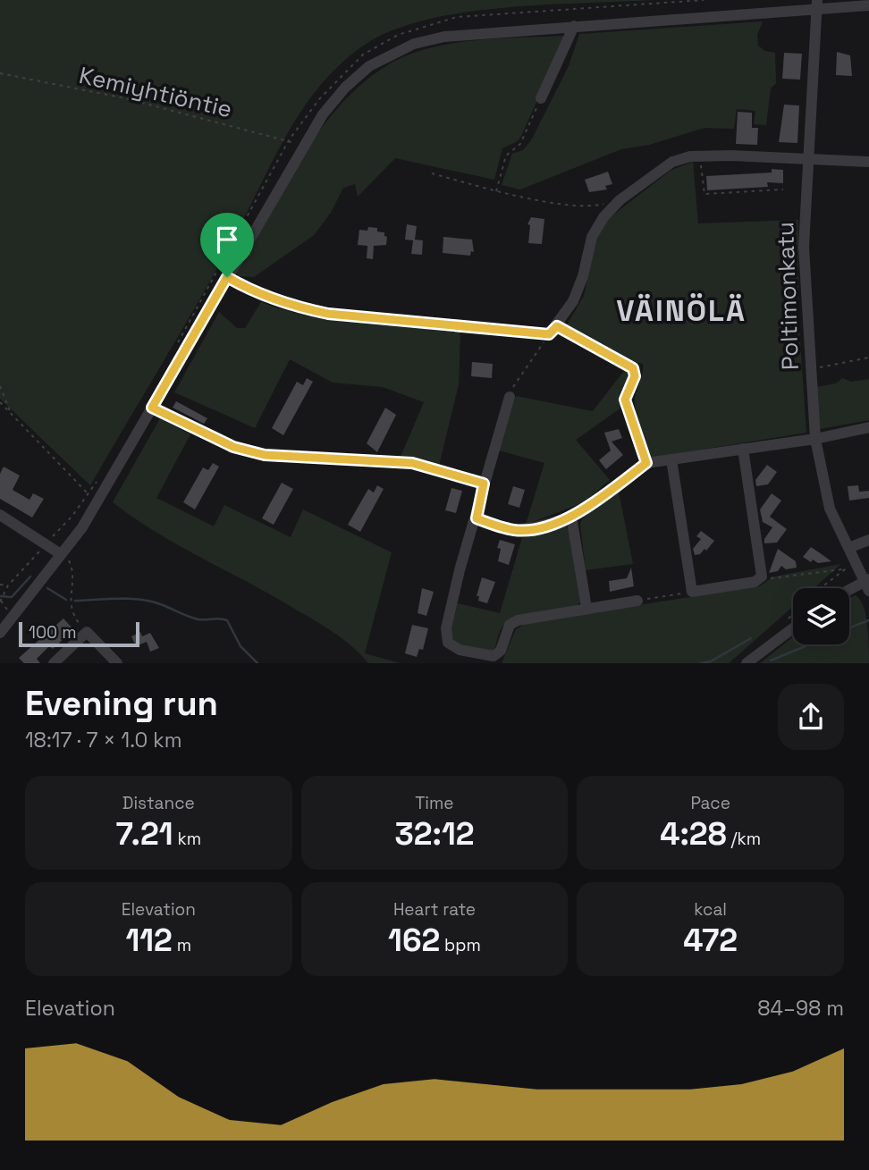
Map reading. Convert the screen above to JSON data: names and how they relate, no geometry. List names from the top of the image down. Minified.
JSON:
{"streets":{"street":["Poltimonkatu"],"path":["Kemiyhtiöntie"]},"districts":["VÄINÖLÄ"],"scale_bar":"100 m","page":{"scale":"100 m","heading":["Evening run","18:17 · 7 × 1.0 km"],"stats":[["Distance","7.21 km"],["Time","32:12"],["Pace","4:28 /km"],["Elevation","112 m"],["Heart rate","162 bpm"],["kcal","472"]],"chart":["Elevation","84–98 m"]}}
